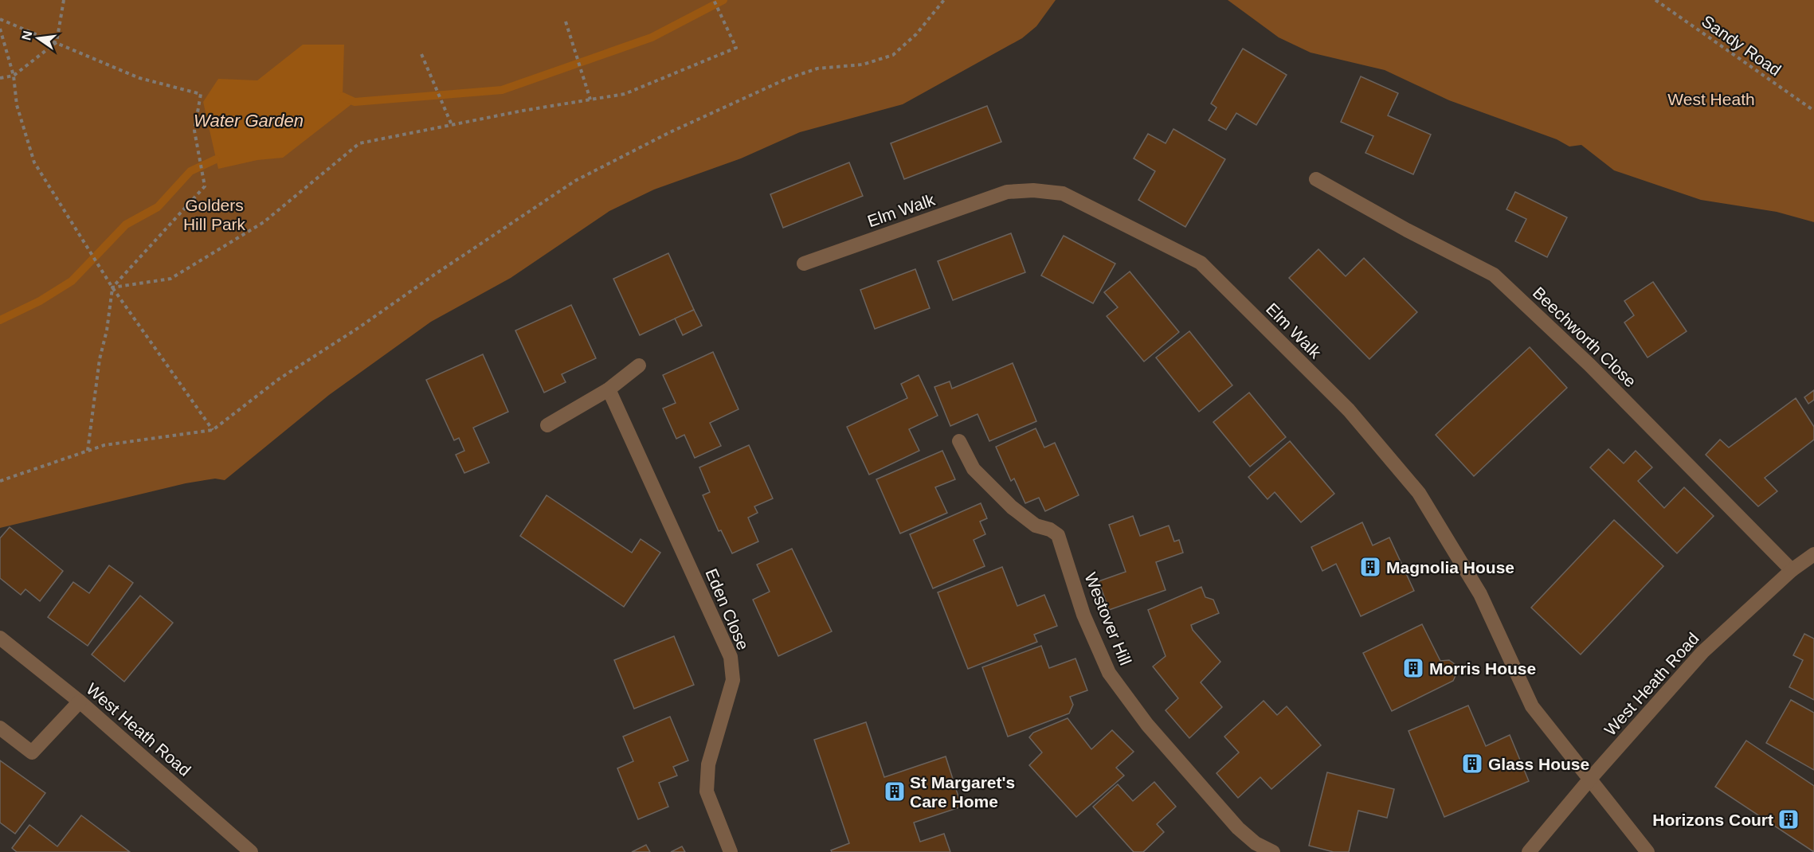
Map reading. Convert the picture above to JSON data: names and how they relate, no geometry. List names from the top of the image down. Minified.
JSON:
{"streets":{"street":["Elm Walk","Beechworth Close","Eden Close","Westover Hill","West Heath Road"],"path":["Sandy Road"]},"crossings":[["Elm Walk","West Heath Road"],["Beechworth Close","West Heath Road"]],"water":["Water Garden"],"parks":["West Heath","Golders Hill Park"],"places":{"building":["Magnolia House","Morris House","Glass House","St Margaret's Care Home","Horizons Court"]},"north":"left"}
